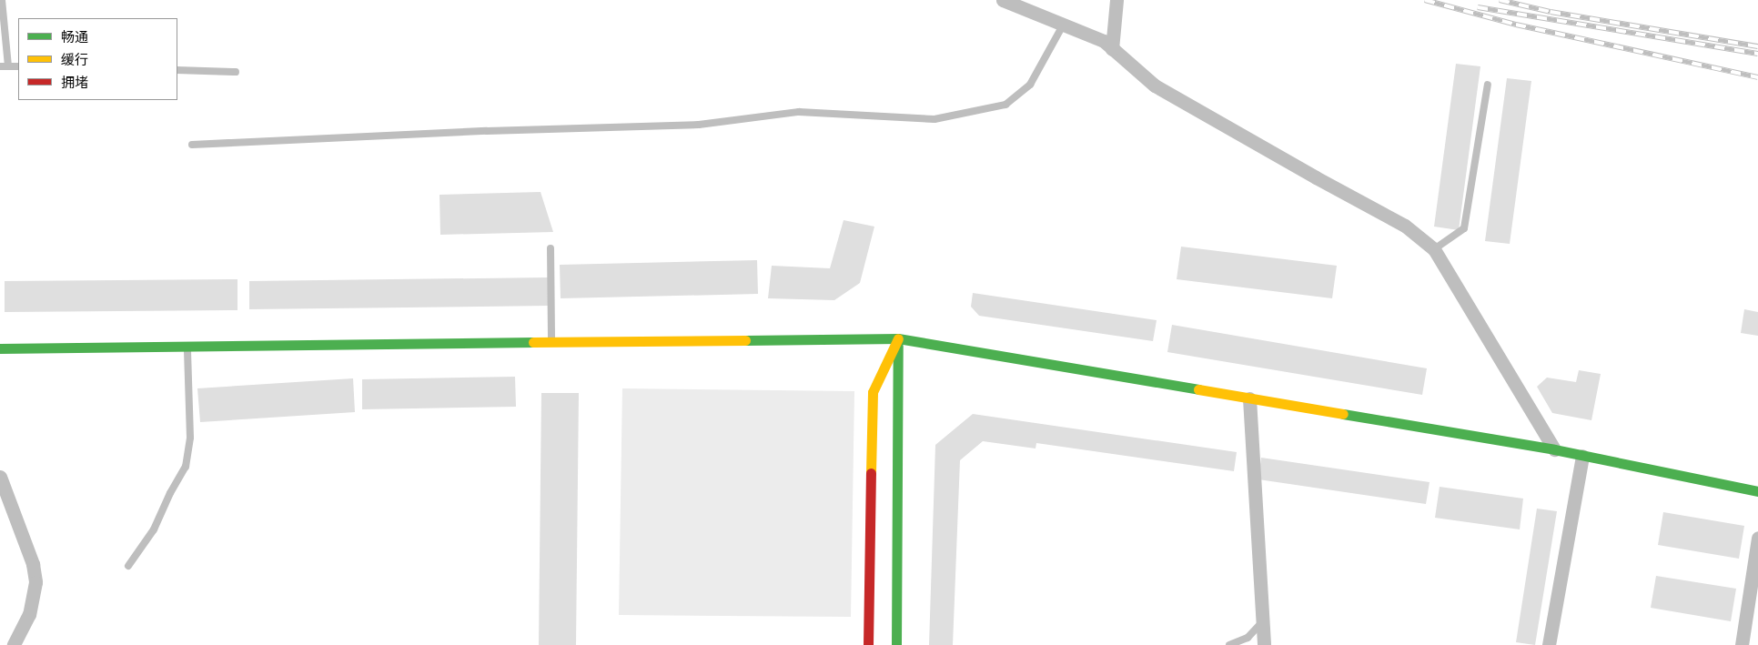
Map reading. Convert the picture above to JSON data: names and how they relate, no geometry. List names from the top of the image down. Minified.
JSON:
{"legend":["畅通","缓行","拥堵"]}
